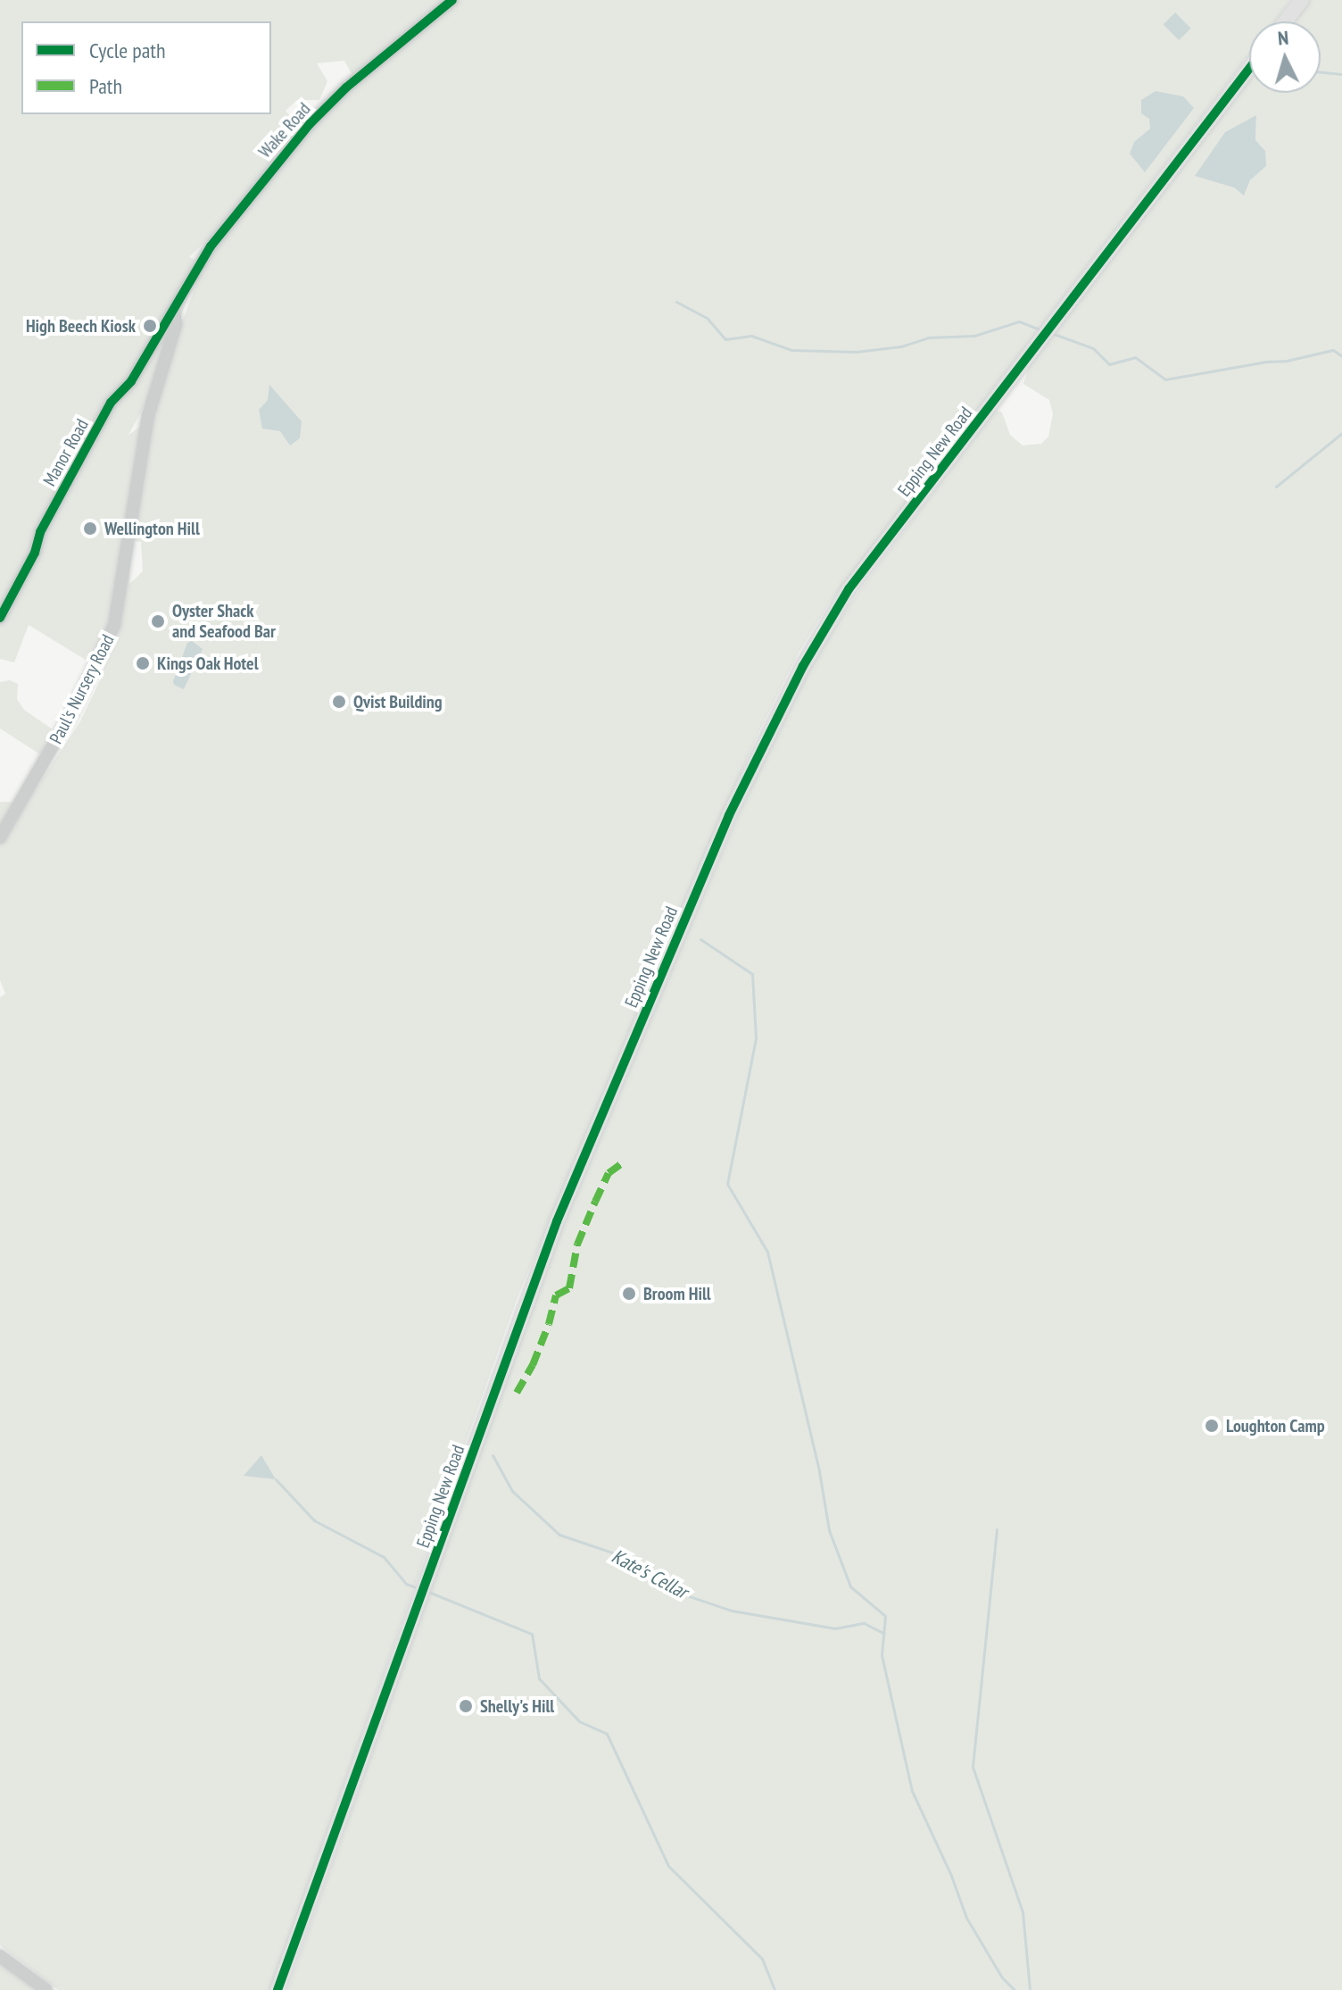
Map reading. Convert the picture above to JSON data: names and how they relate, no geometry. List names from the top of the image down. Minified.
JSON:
{"streets":{"main road":["Epping New Road"],"street":["Wake Road","Manor Road","Paul's Nursery Road"]},"crossings":[["Wake Road","Manor Road"],["Wake Road","Paul's Nursery Road"]],"water":["Kate's Cellar"],"places":["High Beech Kiosk","Wellington Hill","Oyster Shack and Seafood Bar","Kings Oak Hotel","Qvist Building","Broom Hill","Loughton Camp","Shelly's Hill"],"legend":["Cycle path","Path"],"north":"top"}
